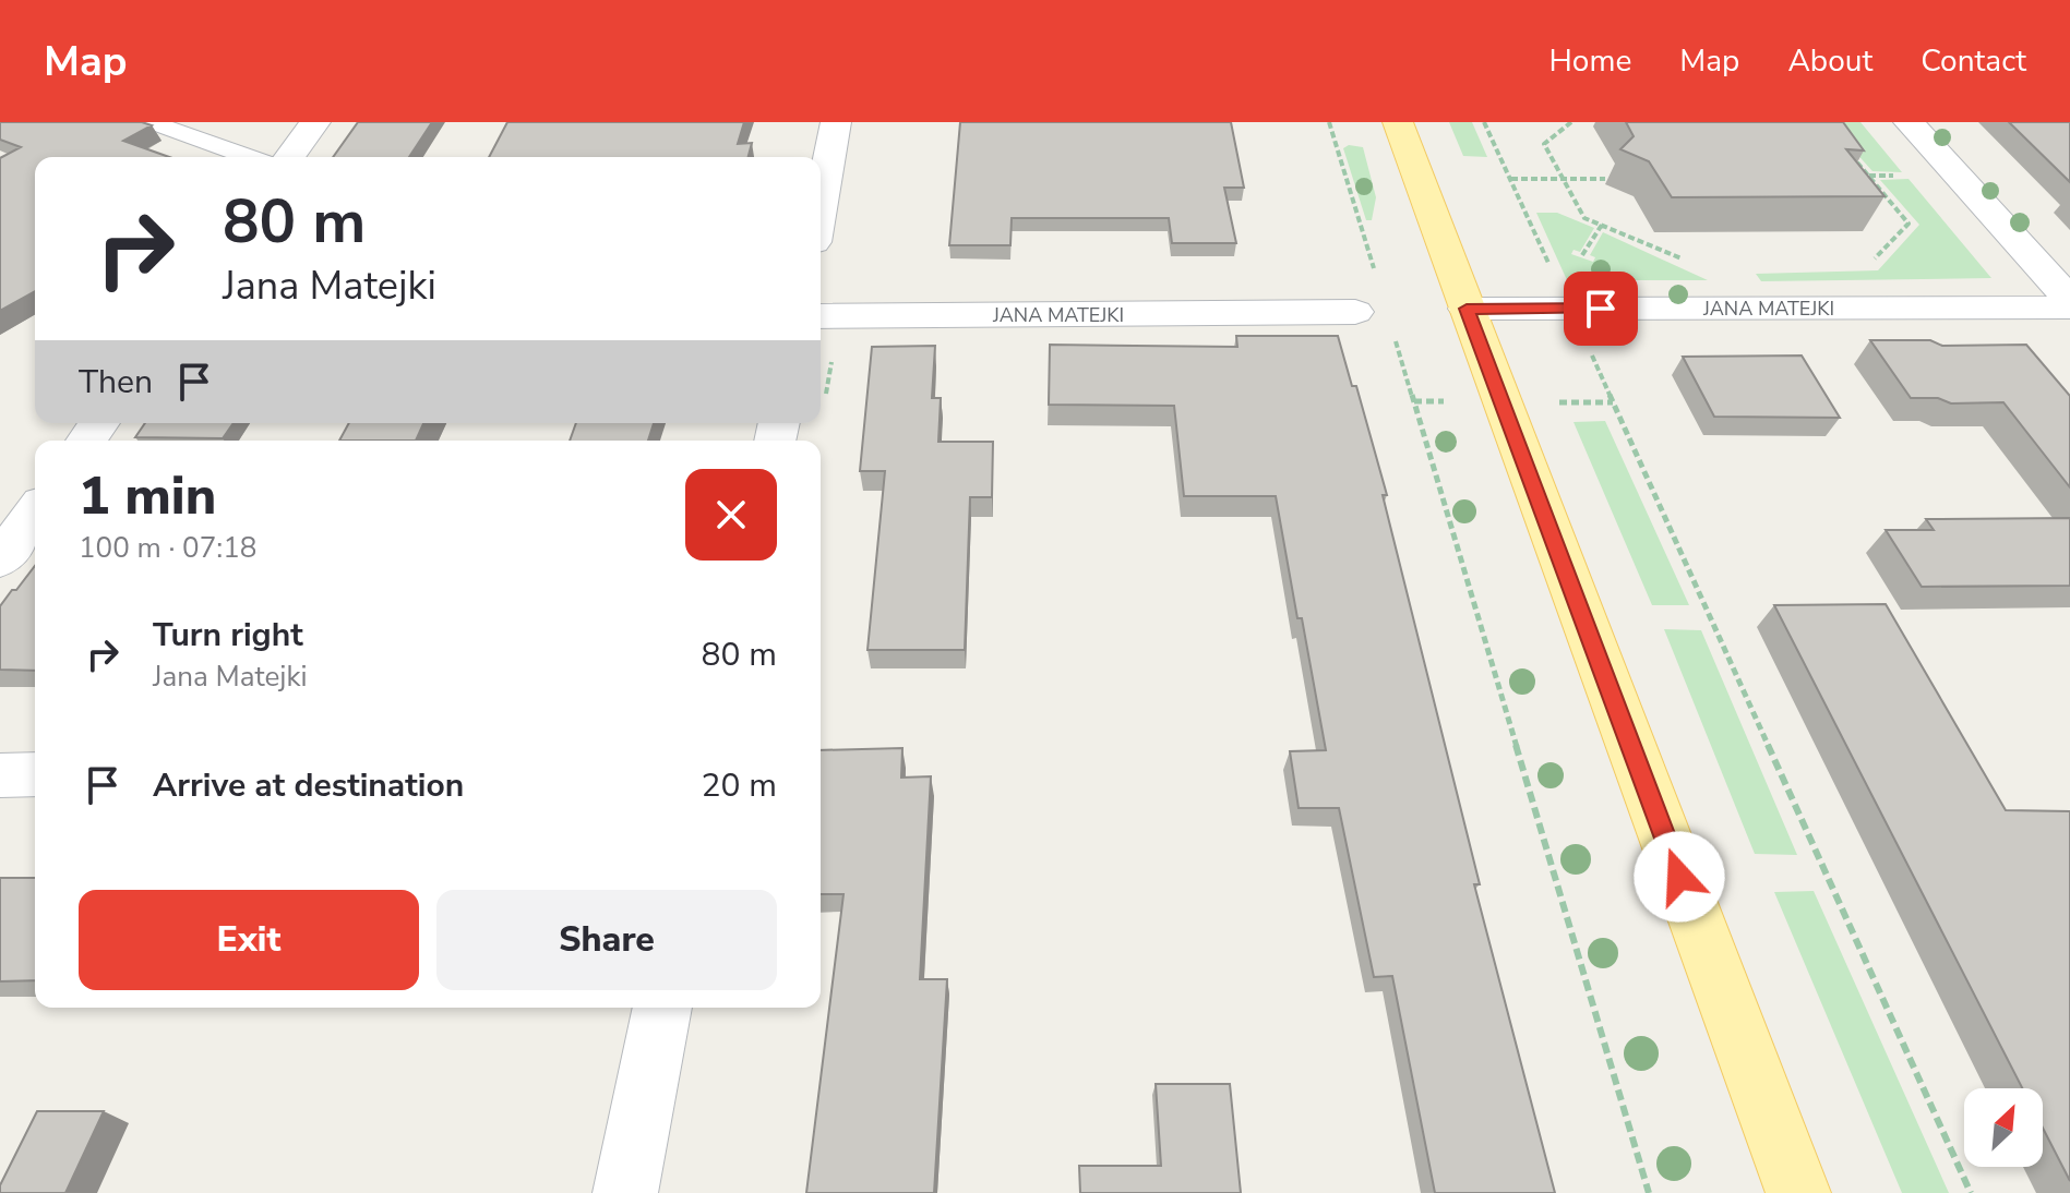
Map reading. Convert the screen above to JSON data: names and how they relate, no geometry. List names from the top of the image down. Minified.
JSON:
{"streets":{"street":["JANA MATEJKI"]},"north":"top right","page":{"header":"Map","nav":["Home","Map","About","Contact"],"turn":["80 m","Jana Matejki"],"then":"Then","heading":["1 min","100 m · 07:18"],"list":[{"name":"Turn right","note":"Jana Matejki","value":"80 m"},{"name":"Arrive at destination","value":"20 m"}],"buttons":["Exit","Share"]}}
